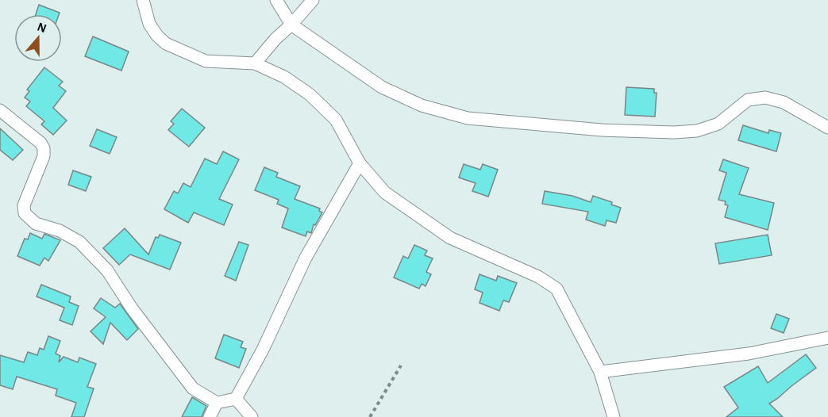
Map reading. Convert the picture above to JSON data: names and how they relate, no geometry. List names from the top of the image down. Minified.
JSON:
{"north":"top"}
